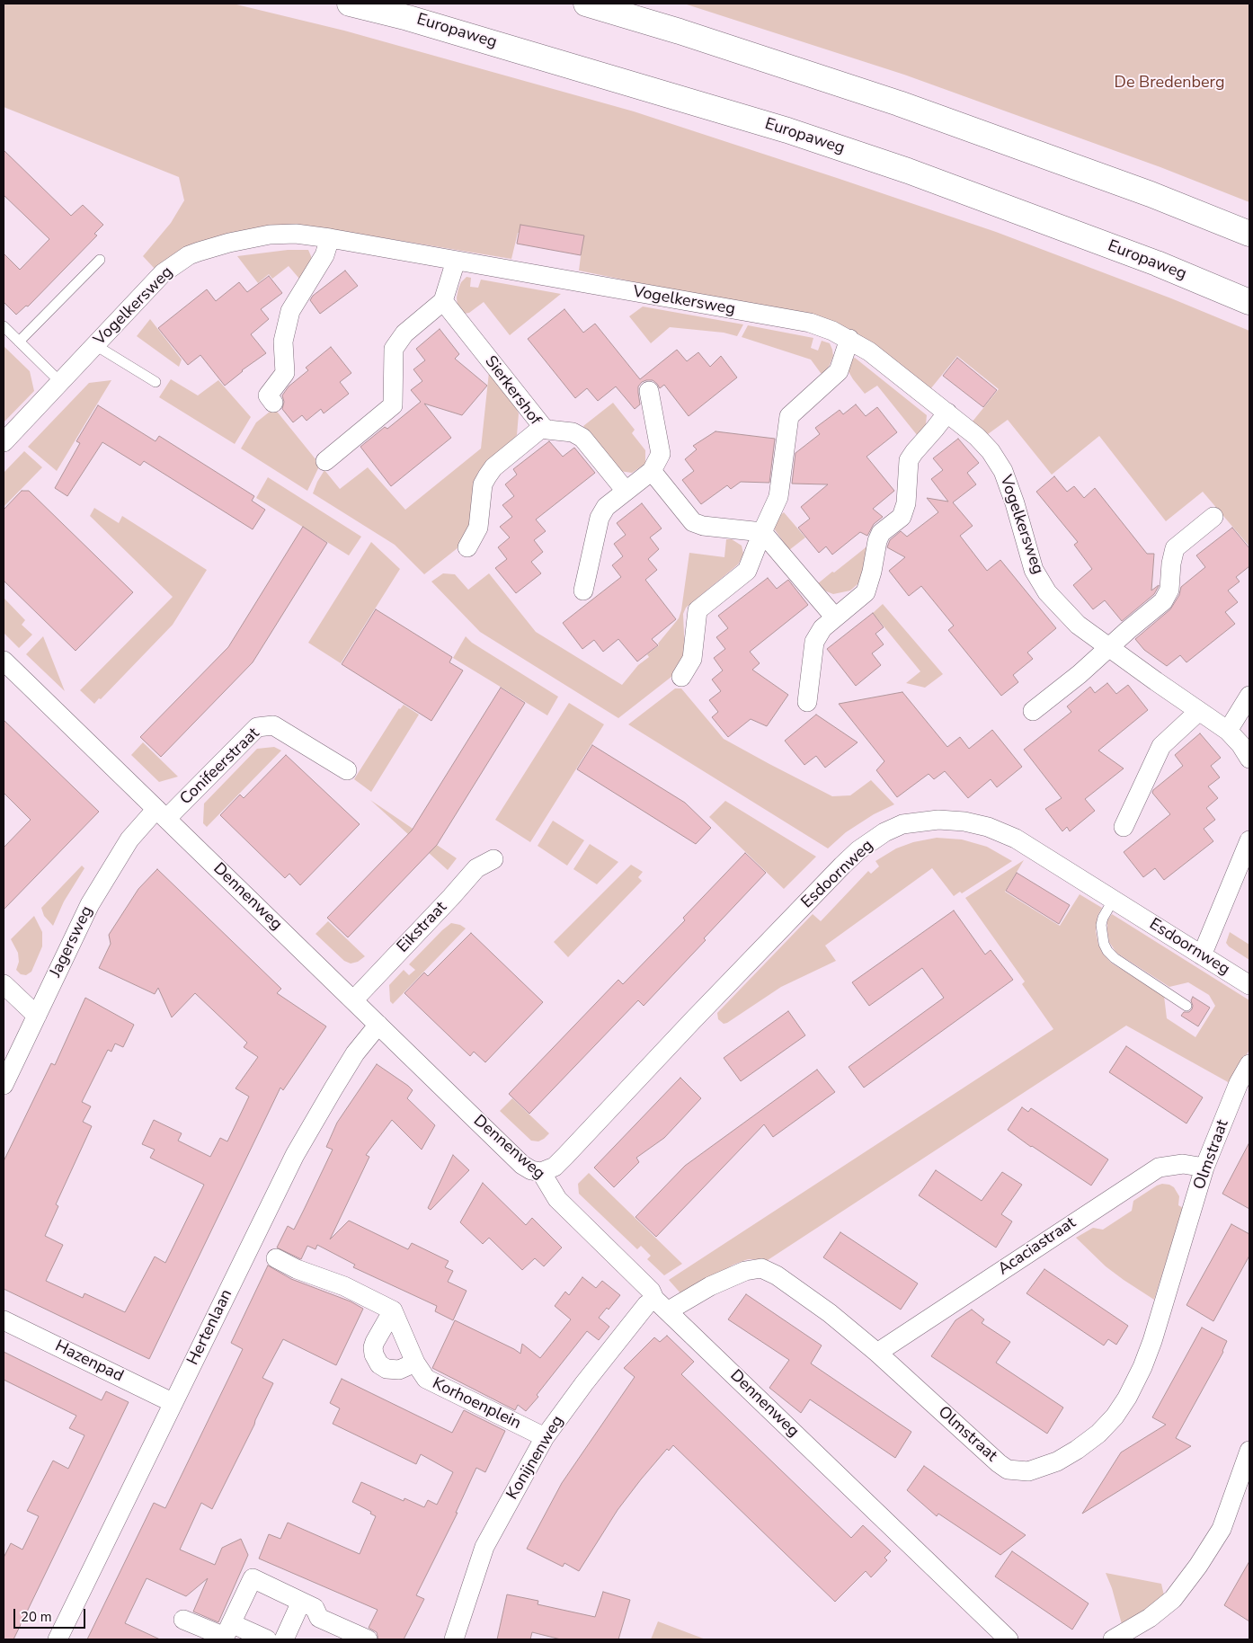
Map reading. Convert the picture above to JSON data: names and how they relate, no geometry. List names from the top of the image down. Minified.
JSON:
{"streets":{"highway":["Europaweg"],"street":["Vogelkersweg","Sierkershof","Conifeerstraat","Esdoornweg","Dennenweg","Eikstraat","Jagersweg","Olmstraat","Acaciastraat","Hertenlaan","Hazenpad","Korhoenplein","Konijnenweg"]},"crossings":[["Conifeerstraat","Dennenweg"],["Conifeerstraat","Jagersweg"],["Esdoornweg","Dennenweg"],["Dennenweg","Eikstraat"],["Dennenweg","Jagersweg"],["Dennenweg","Olmstraat"],["Dennenweg","Hertenlaan"],["Dennenweg","Konijnenweg"],["Olmstraat","Acaciastraat"],["Hertenlaan","Hazenpad"],["Korhoenplein","Konijnenweg"]],"parks":["De Bredenberg"],"scale_bar":"20 m"}
